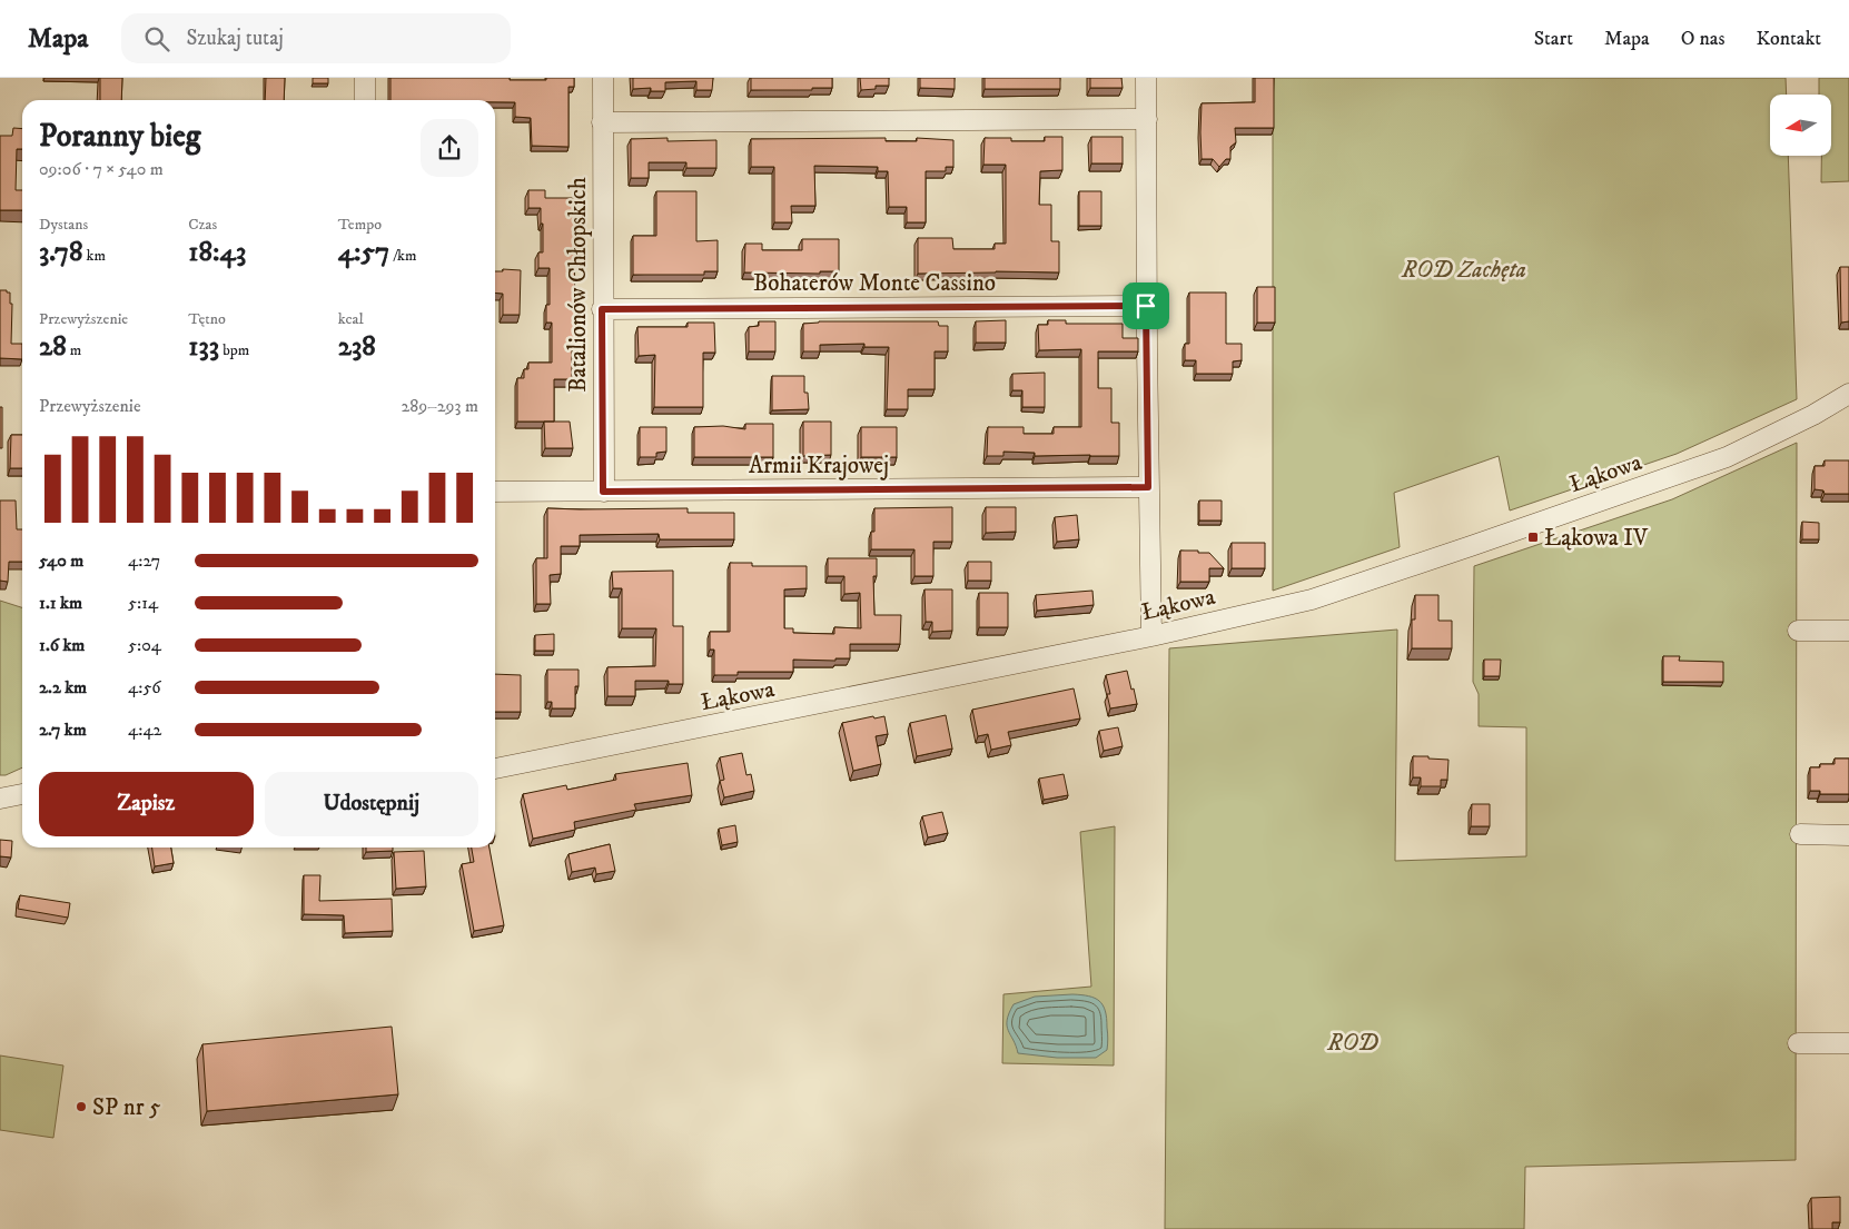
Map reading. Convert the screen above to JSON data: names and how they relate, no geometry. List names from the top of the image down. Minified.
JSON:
{"streets":{"street":["Bohaterów Monte Cassino","Batalionów Chłopskich","Armii Krajowej","Łąkowa"]},"crossings":[["Bohaterów Monte Cassino","Batalionów Chłopskich"],["Batalionów Chłopskich","Armii Krajowej"]],"parks":["ROD Zachęta","ROD"],"places":{"transit":["Łąkowa IV"],"other":["SP nr 5"]},"north":"left","page":{"header":"Mapa","search":"Szukaj tutaj","nav":["Start","Mapa","O nas","Kontakt"],"heading":["Poranny bieg","09:06 · 7 × 540 m"],"stats":[["Dystans","3.78 km"],["Czas","18:43"],["Tempo","4:57 /km"],["Przewyższenie","28 m"],["Tętno","133 bpm"],["kcal","238"]],"chart":["Przewyższenie","289–293 m"],"list":[{"name":"540 m","note":"4:27"},{"name":"1.1 km","note":"5:14"},{"name":"1.6 km","note":"5:04"},{"name":"2.2 km","note":"4:56"},{"name":"2.7 km","note":"4:42"}],"buttons":["Zapisz","Udostępnij"]}}
